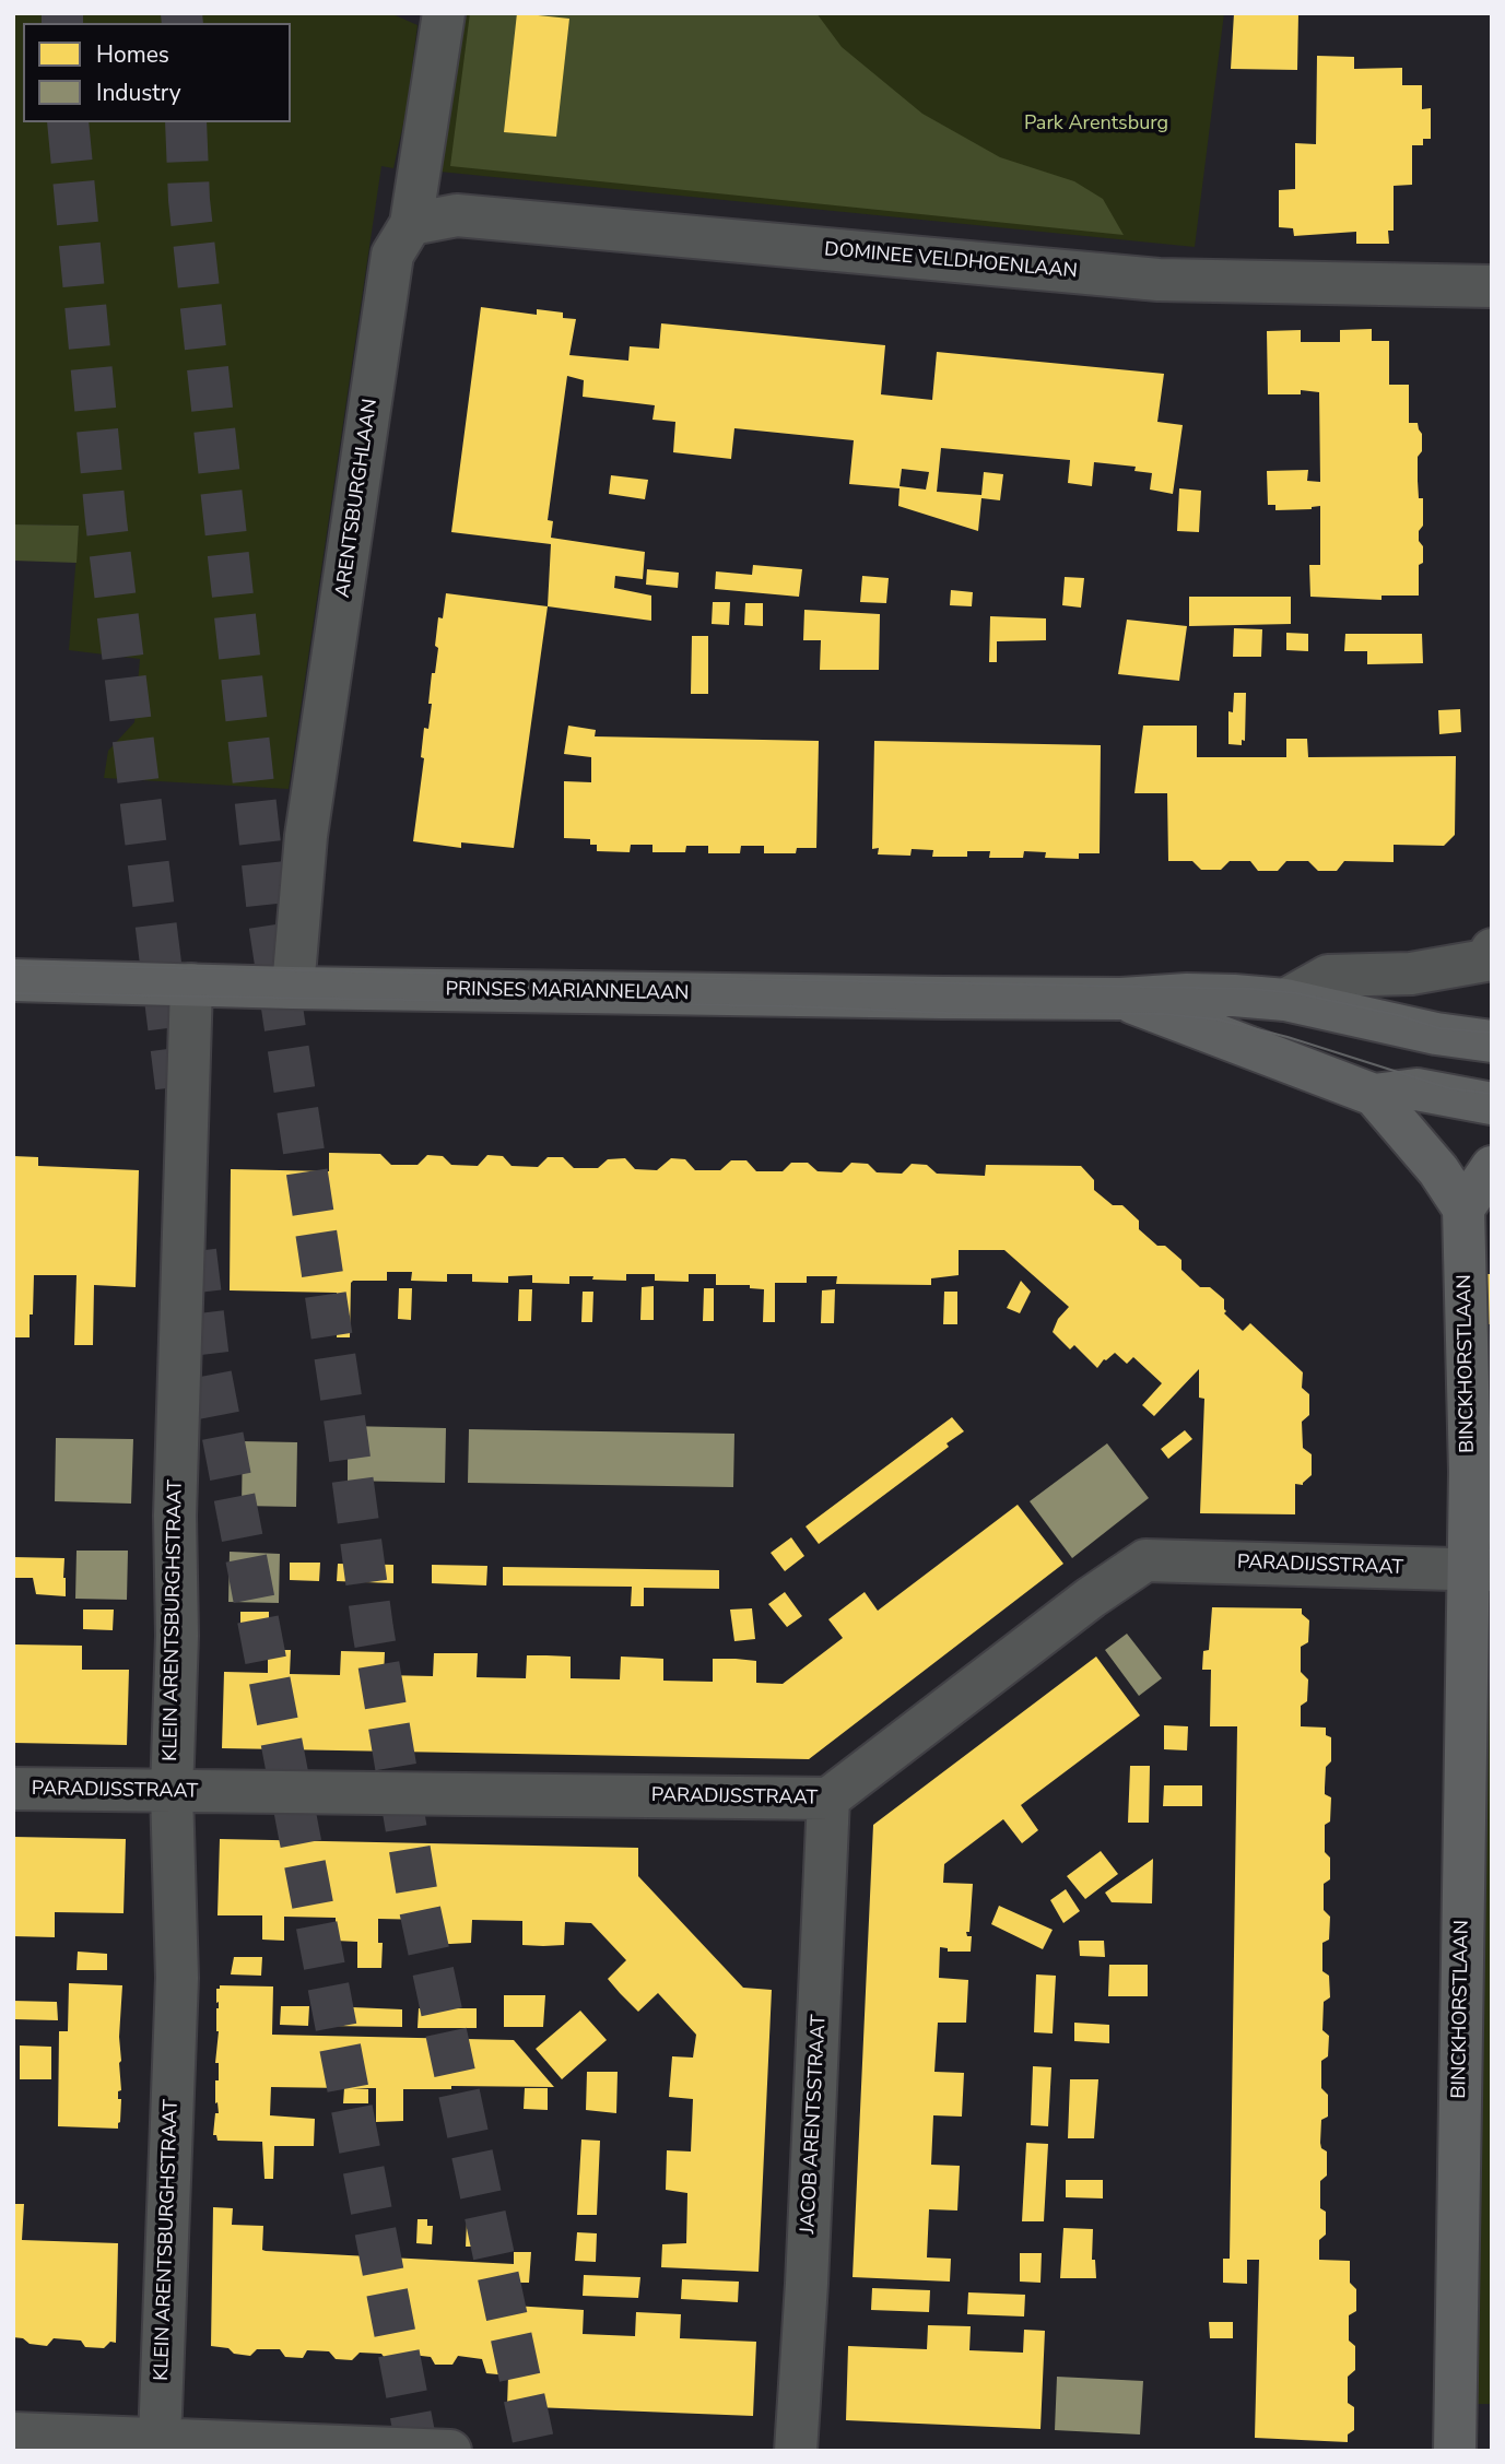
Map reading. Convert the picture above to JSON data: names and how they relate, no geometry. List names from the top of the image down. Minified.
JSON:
{"streets":{"street":["DOMINEE VELDHOENLAAN","ARENTSBURGHLAAN","PRINSES MARIANNELAAN","BINCKHORSTLAAN","PARADIJSSTRAAT","KLEIN ARENTSBURGHSTRAAT","JACOB ARENTSSTRAAT"]},"crossings":[["DOMINEE VELDHOENLAAN","ARENTSBURGHLAAN"],["ARENTSBURGHLAAN","PRINSES MARIANNELAAN"],["PRINSES MARIANNELAAN","KLEIN ARENTSBURGHSTRAAT"],["BINCKHORSTLAAN","PARADIJSSTRAAT"],["PARADIJSSTRAAT","KLEIN ARENTSBURGHSTRAAT"],["PARADIJSSTRAAT","JACOB ARENTSSTRAAT"]],"parks":["Park Arentsburg"],"legend":["Homes","Industry"]}
